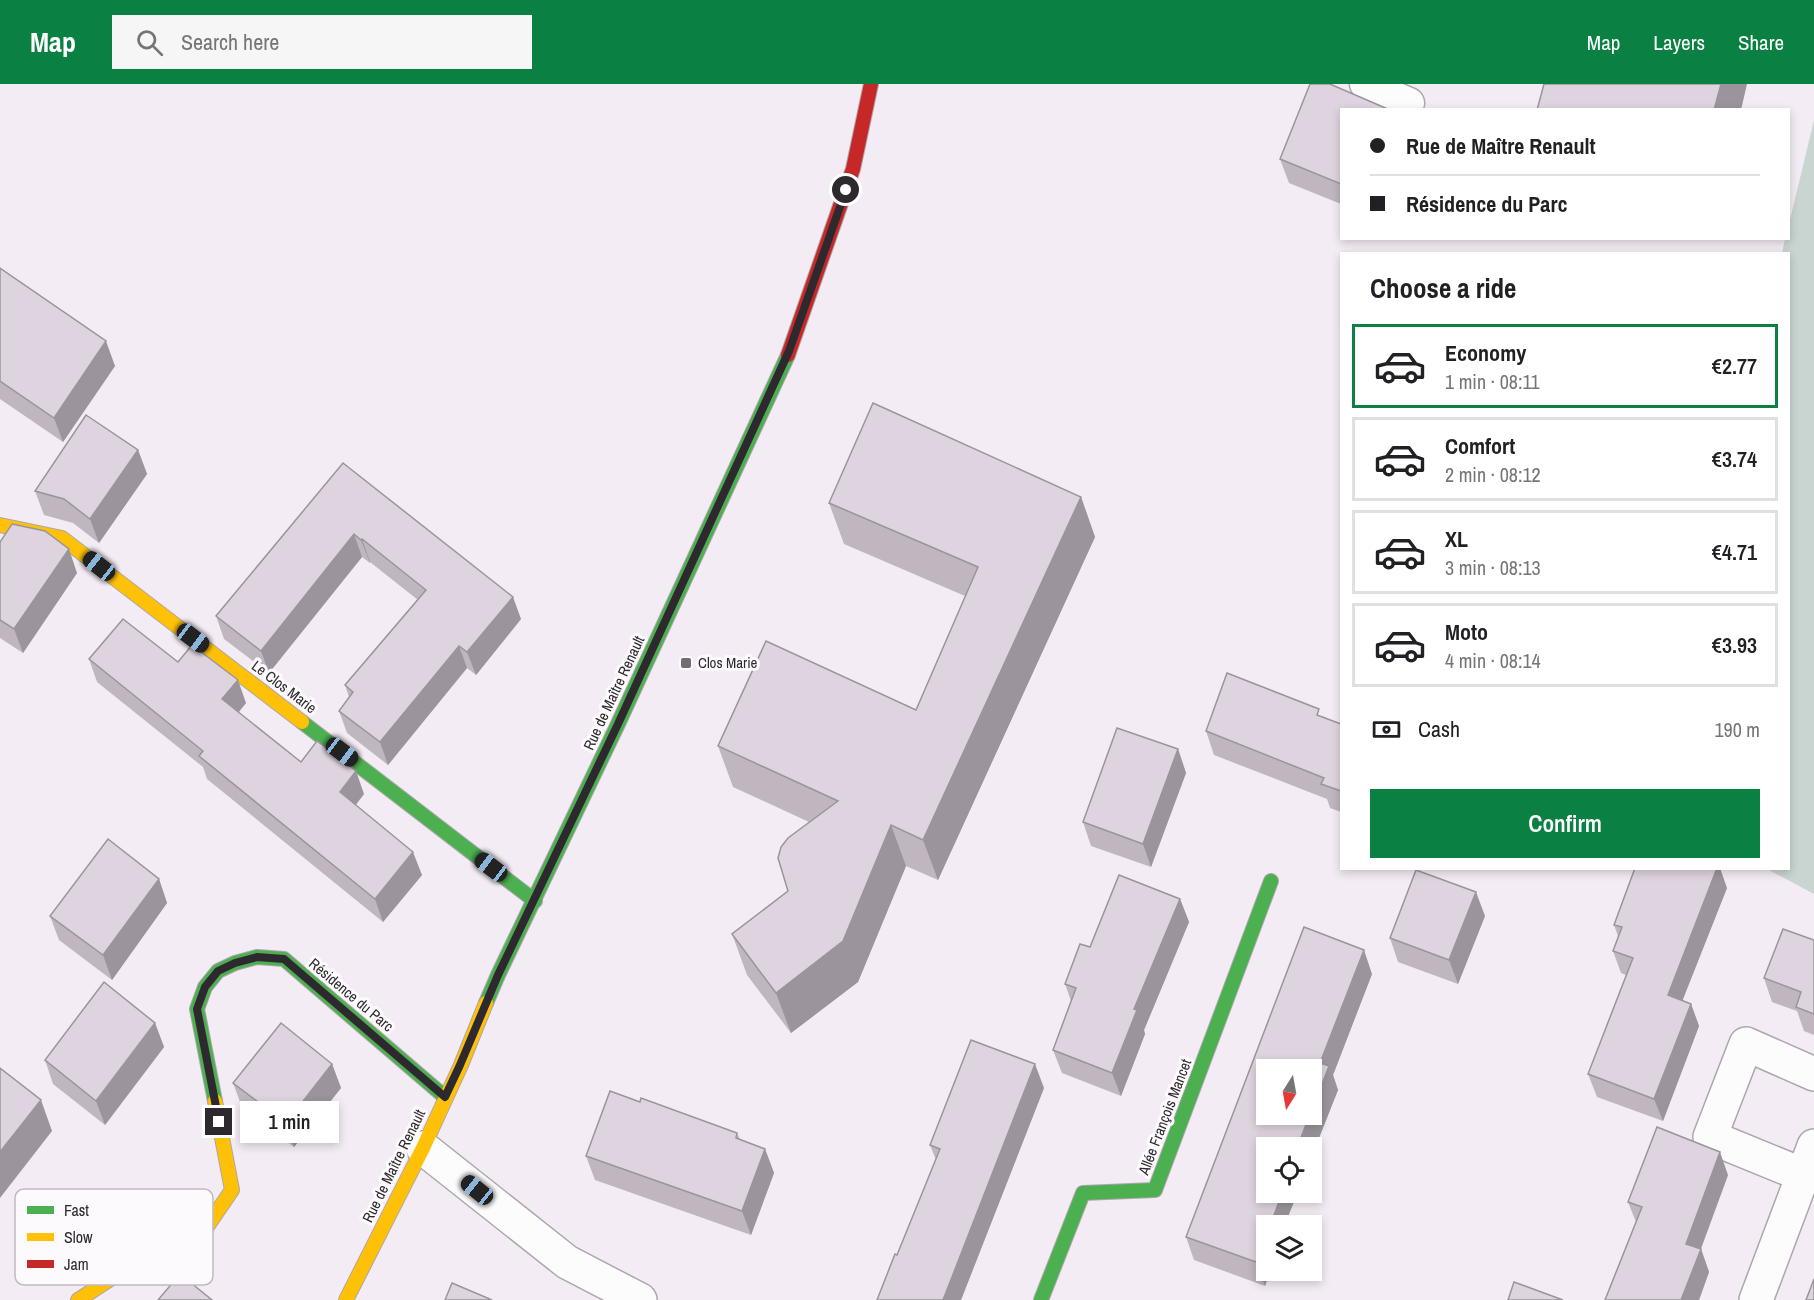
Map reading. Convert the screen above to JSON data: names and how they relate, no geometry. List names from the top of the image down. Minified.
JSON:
{"streets":{"street":["Le Clos Marie","Rue de Maître Renault","Résidence du Parc","Allée François Mancet"]},"crossings":[["Le Clos Marie","Rue de Maître Renault"],["Rue de Maître Renault","Résidence du Parc"]],"places":{"transit":["Clos Marie"]},"legend":["Fast","Slow","Jam"],"north":"bottom","page":{"header":"Map","search":"Search here","nav":["Map","Layers","Share"],"banner":["Rue de Maître Renault","Résidence du Parc"],"heading":"Choose a ride","list":[{"name":"Economy","note":"1 min · 08:11","value":"€2.77"},{"name":"Comfort","note":"2 min · 08:12","value":"€3.74"},{"name":"XL","note":"3 min · 08:13","value":"€4.71"},{"name":"Moto","note":"4 min · 08:14","value":"€3.93"}],"pay":["Cash","190 m"],"buttons":"Confirm","bubble":"1 min"}}
